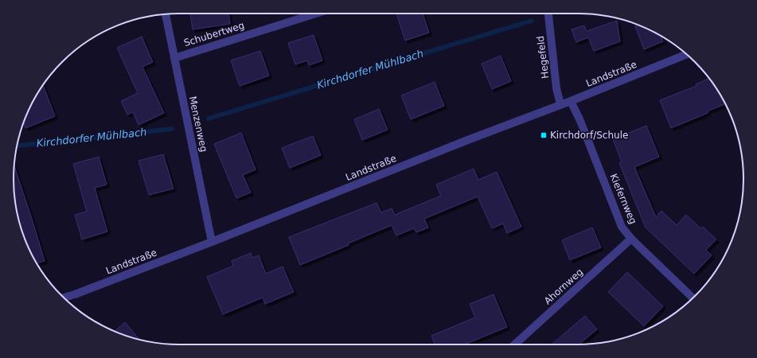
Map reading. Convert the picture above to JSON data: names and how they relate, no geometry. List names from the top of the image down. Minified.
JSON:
{"streets":{"street":["Schubertweg","Hegefeld","Landstraße","Menzenweg","Kiefernweg","Ahornweg"]},"crossings":[["Schubertweg","Menzenweg"],["Hegefeld","Landstraße"],["Landstraße","Menzenweg"],["Landstraße","Kiefernweg"],["Kiefernweg","Ahornweg"]],"water":["Kirchdorfer Mühlbach"],"places":{"transit":["Kirchdorf/Schule"]}}
